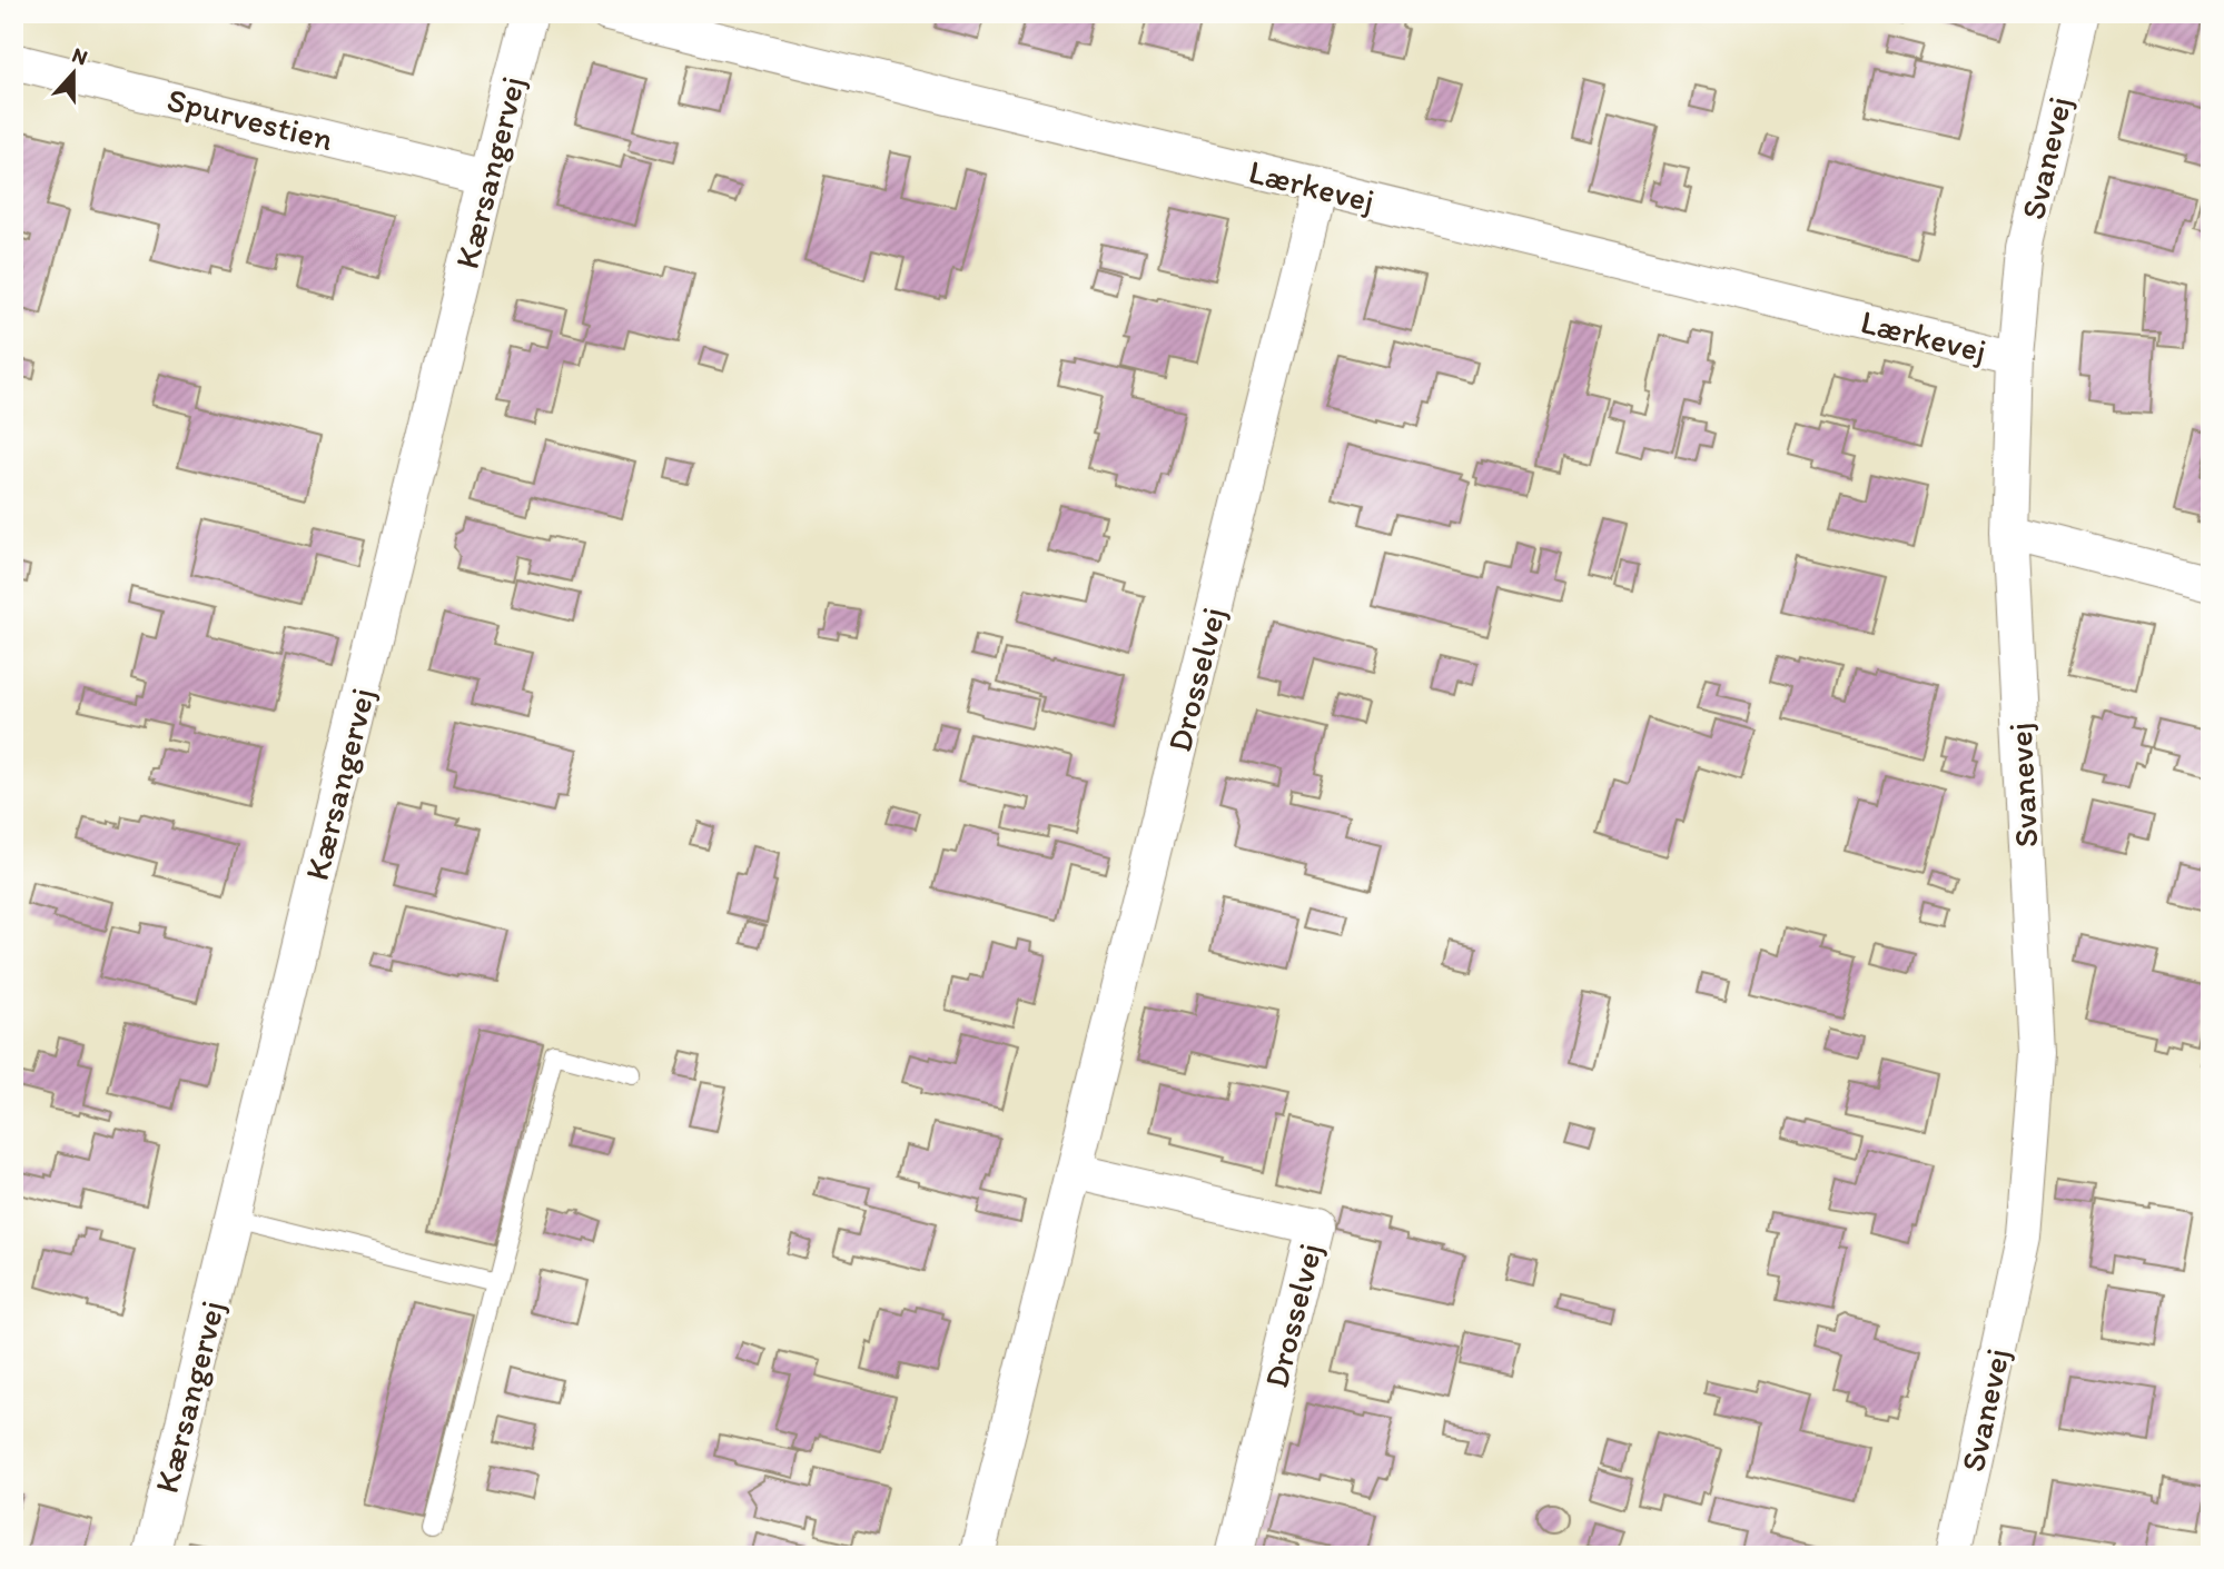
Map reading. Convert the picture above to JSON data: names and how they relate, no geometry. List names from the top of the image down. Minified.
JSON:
{"streets":{"street":["Spurvestien","Svanevej","Kærsangervej","Lærkevej","Drosselvej"]},"crossings":[["Spurvestien","Kærsangervej"],["Svanevej","Lærkevej"],["Lærkevej","Drosselvej"]],"north":"top"}
